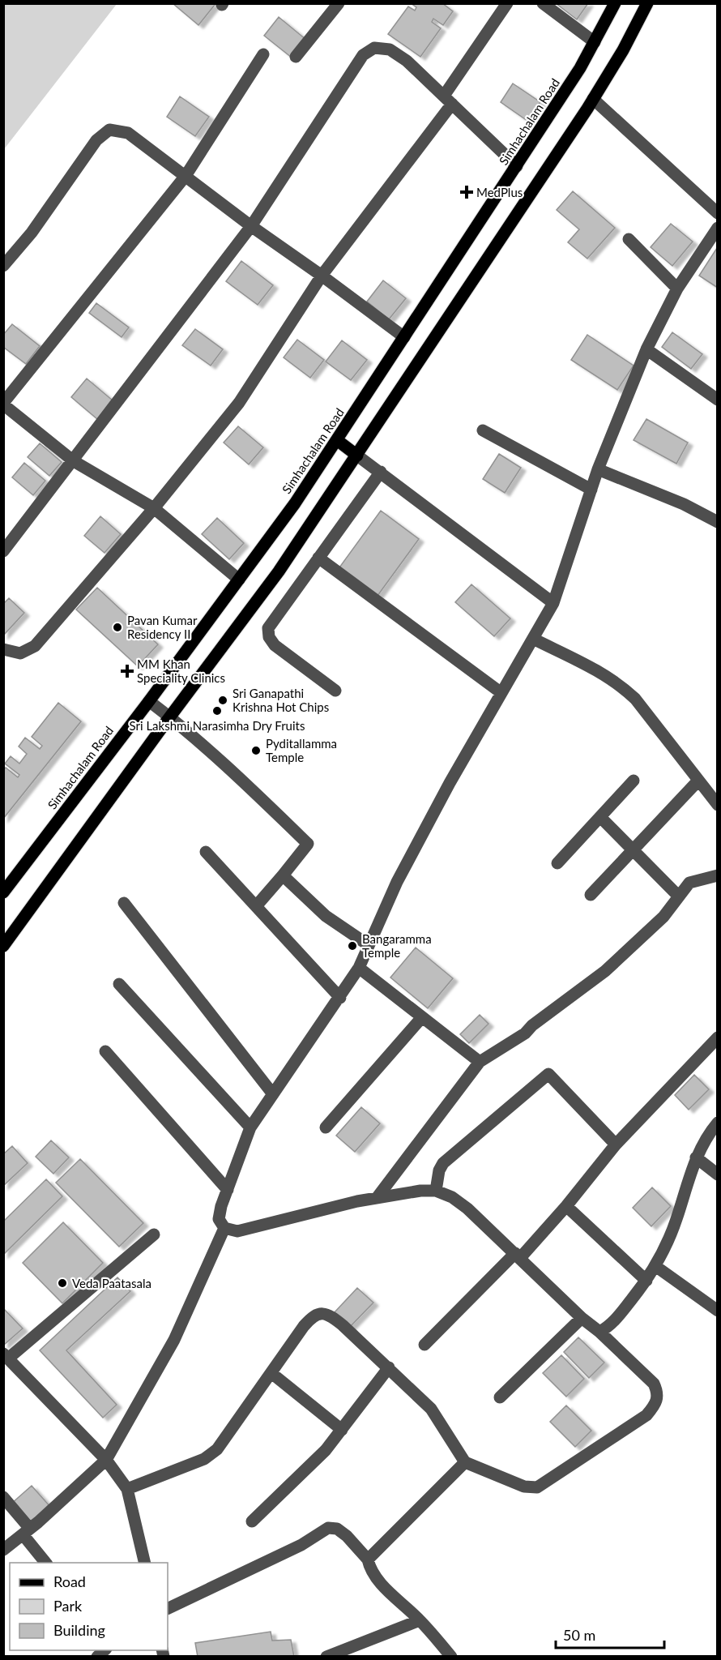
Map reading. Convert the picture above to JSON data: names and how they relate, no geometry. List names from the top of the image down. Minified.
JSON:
{"streets":{"main road":["Simhachalam Road"]},"places":{"health":["MedPlus","MM Khan Speciality Clinics"],"other":["Pavan Kumar Residency II","Sri Ganapathi Krishna Hot Chips","Sri Lakshmi Narasimha Dry Fruits","Pyditallamma Temple","Bangaramma Temple","Veda Paatasala"]},"legend":["Road","Park","Building"],"scale_bar":"50 m"}
